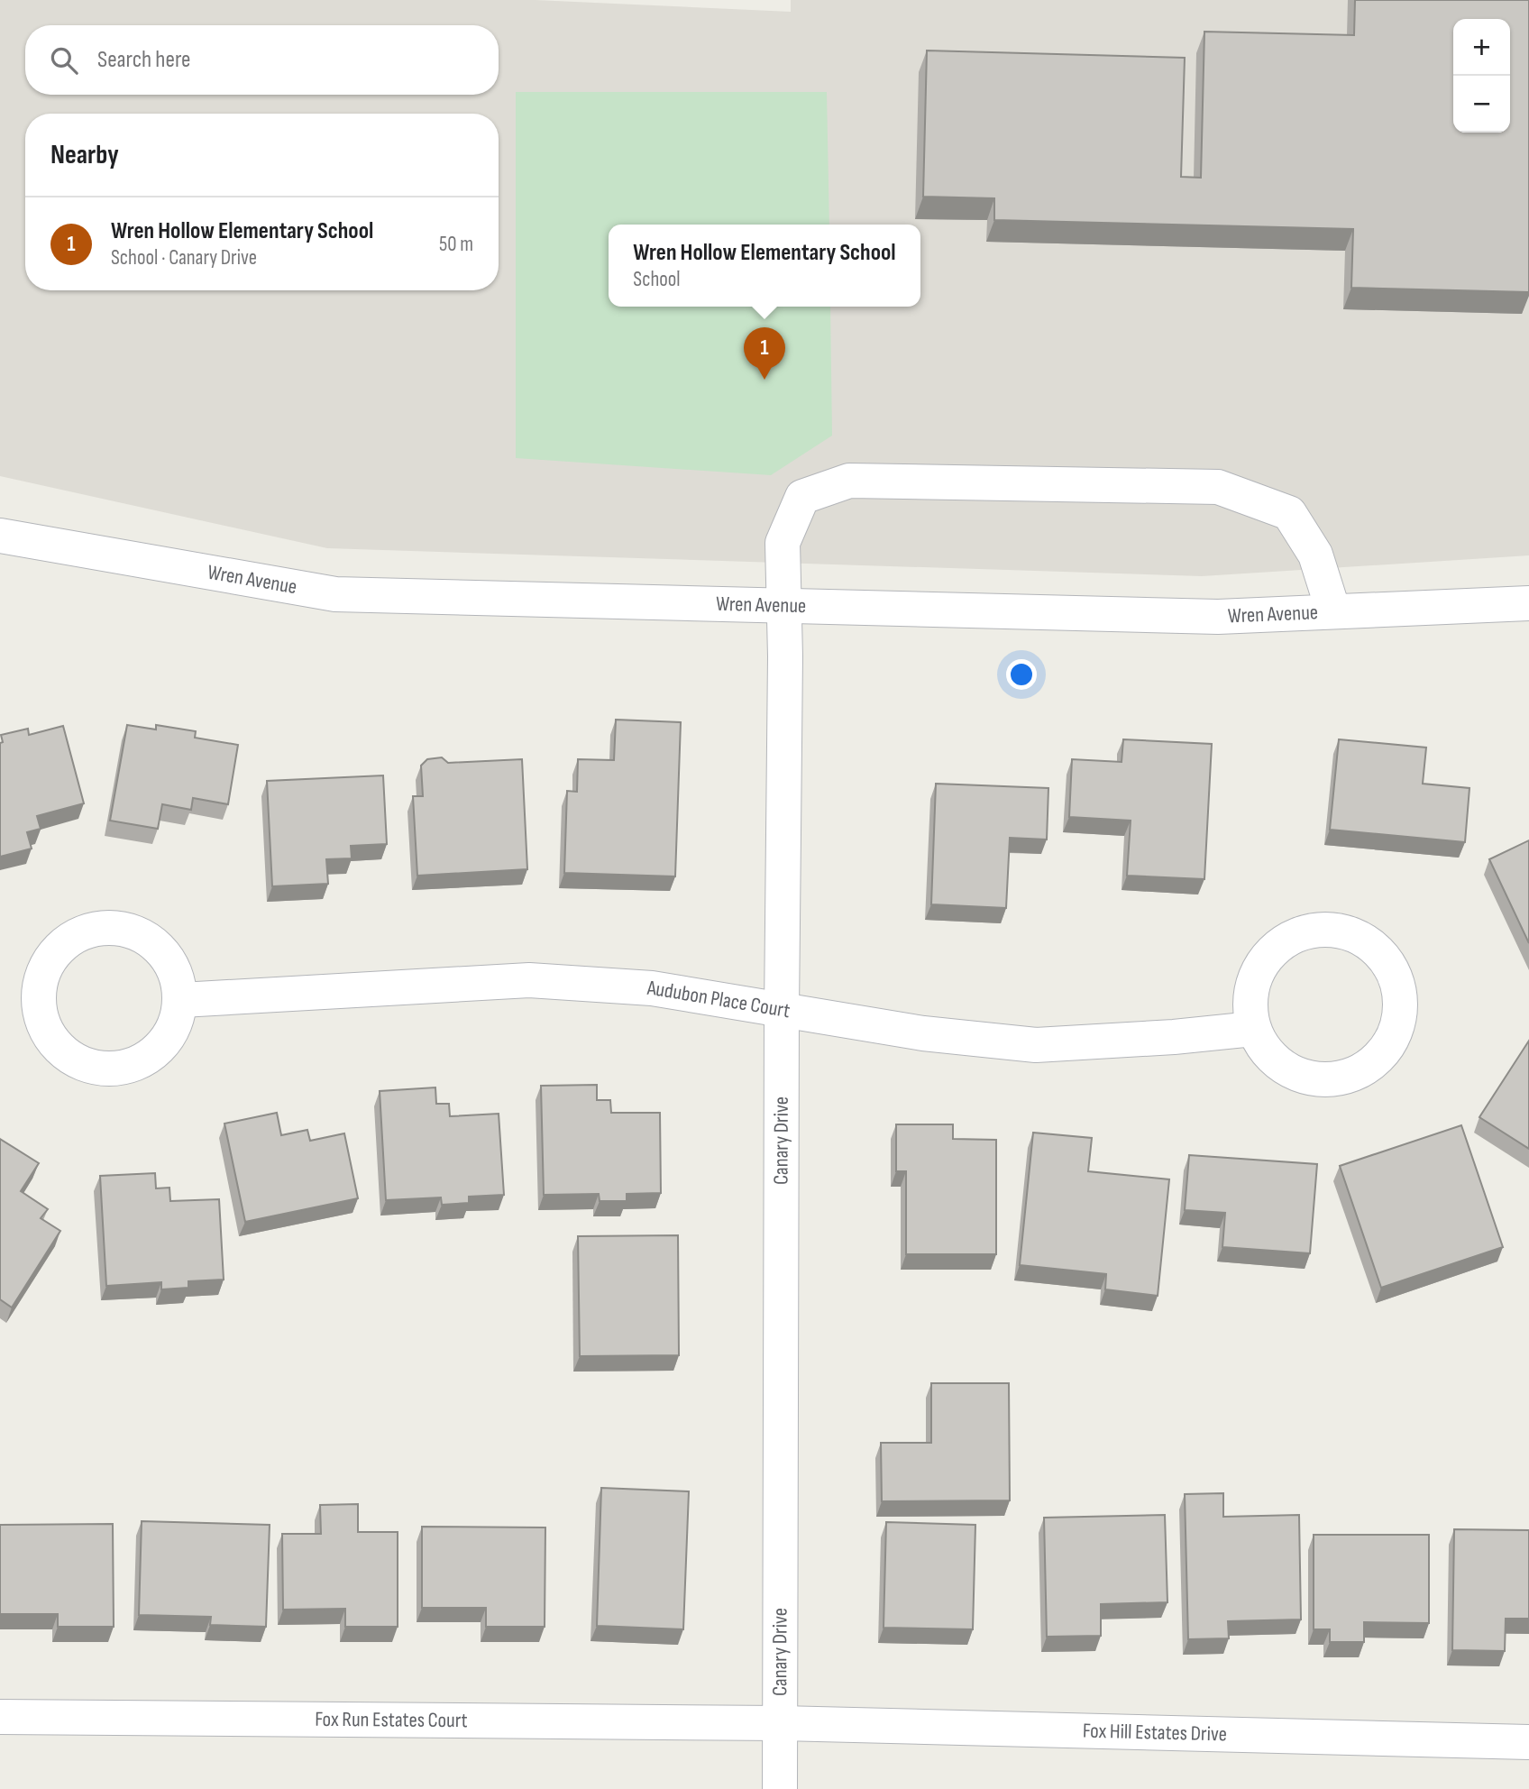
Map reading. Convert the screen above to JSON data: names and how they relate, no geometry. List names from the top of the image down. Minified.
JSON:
{"streets":{"street":["Wren Avenue","Audubon Place Court","Canary Drive","Fox Run Estates Court","Fox Hill Estates Drive"]},"crossings":[["Wren Avenue","Canary Drive"],["Audubon Place Court","Canary Drive"],["Canary Drive","Fox Run Estates Court"],["Canary Drive","Fox Hill Estates Drive"],["Fox Run Estates Court","Fox Hill Estates Drive"]],"page":{"map_buttons":["+","−"],"search":"Search here","heading":"Nearby","list":[{"mark":"1","name":"Wren Hollow Elementary School","note":"School · Canary Drive","value":"50 m"}],"popup":["Wren Hollow Elementary School","School"],"pins":"1"}}
